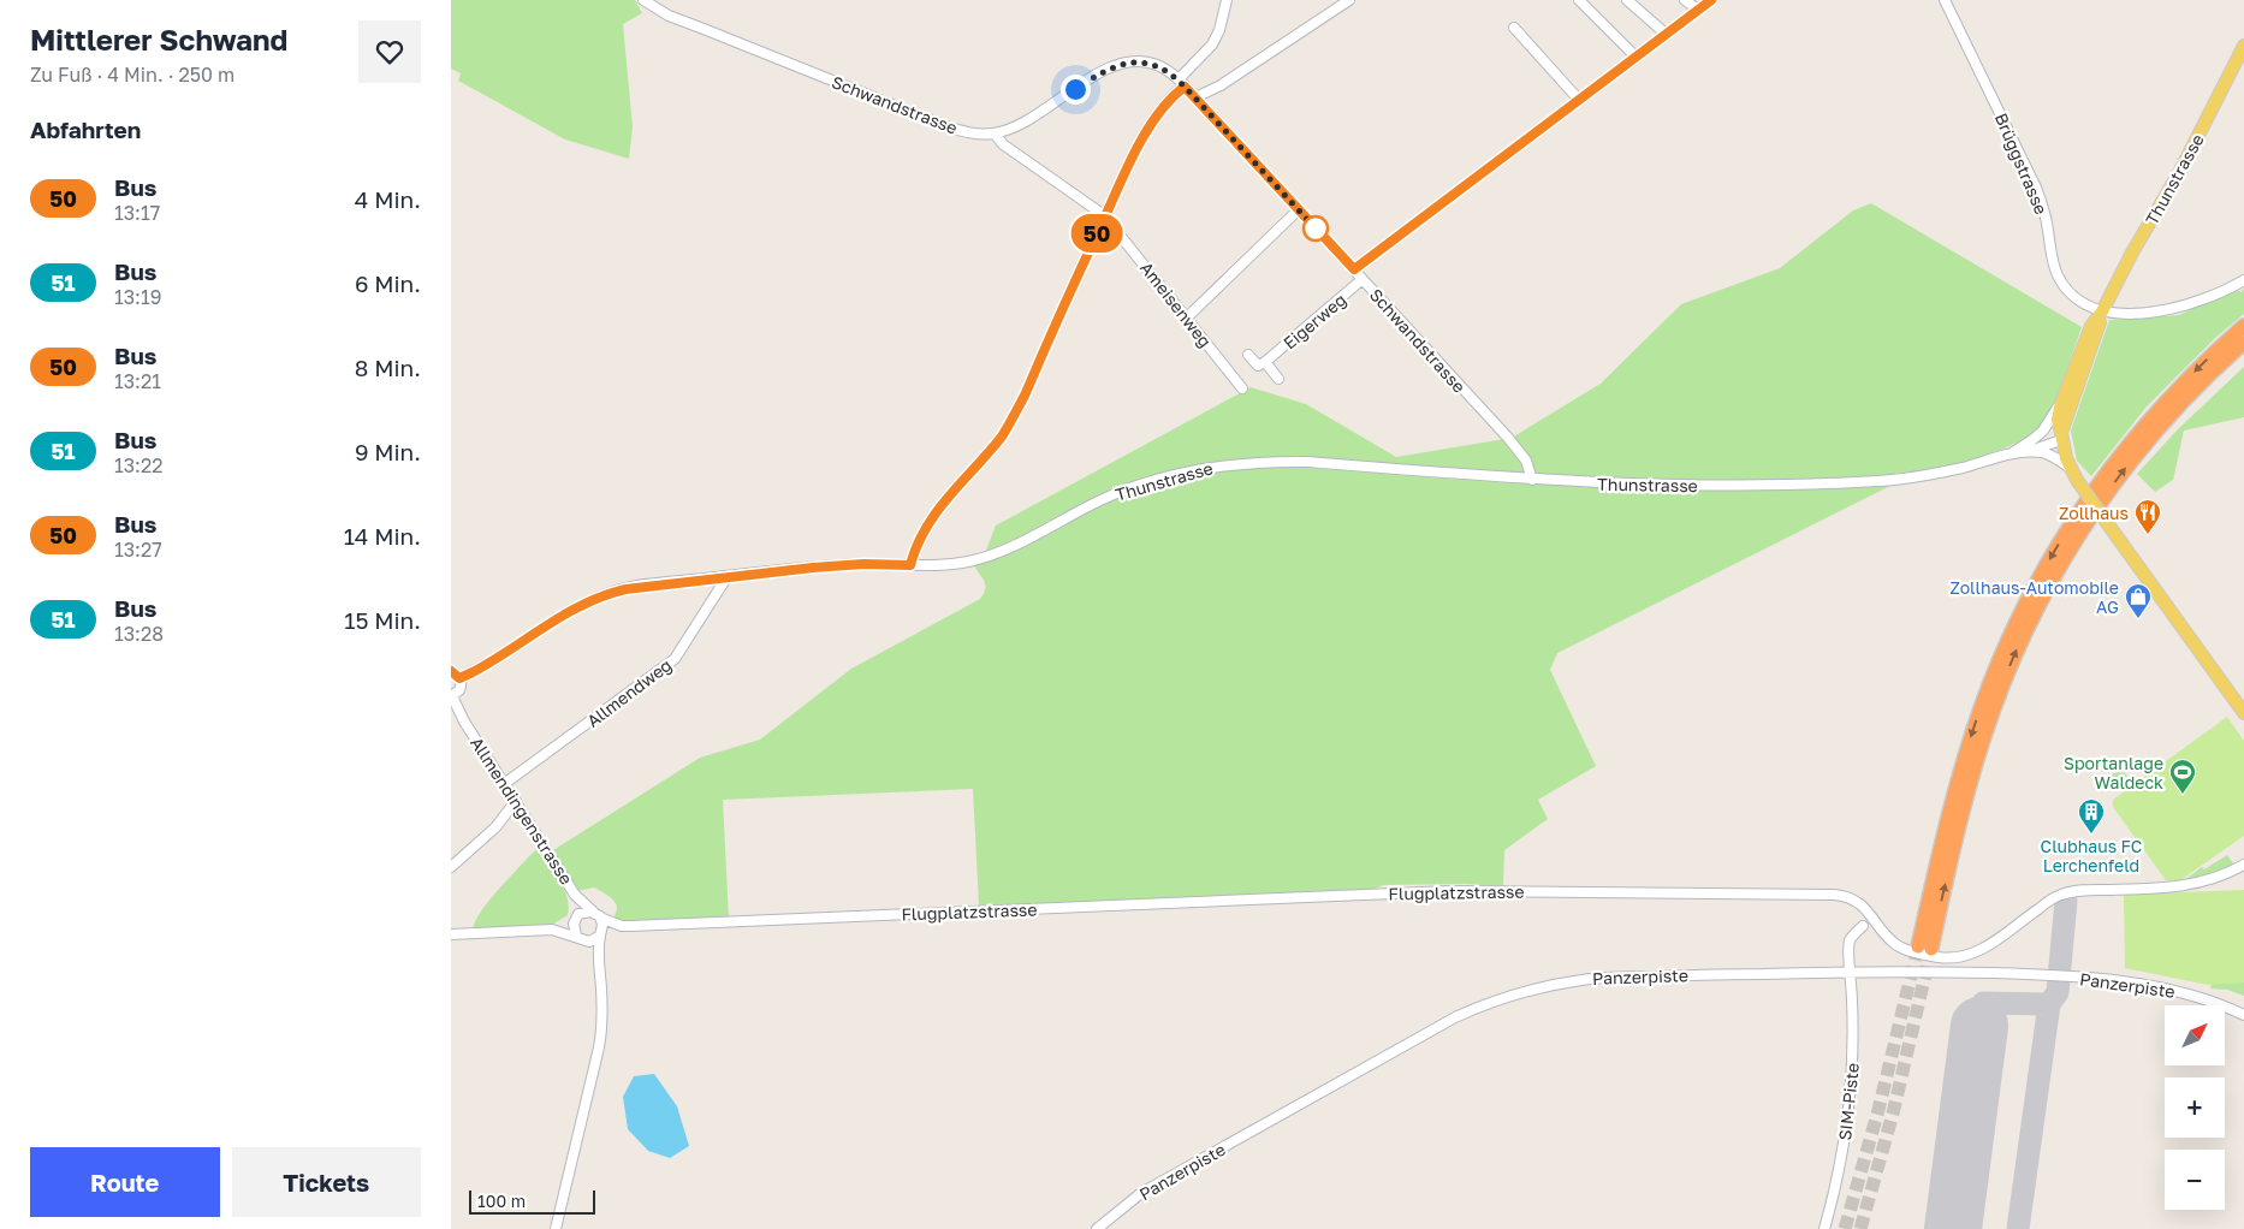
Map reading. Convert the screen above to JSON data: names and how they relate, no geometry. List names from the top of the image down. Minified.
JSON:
{"streets":{"main road":["Thunstrasse"],"street":["Schwandstrasse","Brüggstrasse","Ameisenweg","Eigerweg","Allmendweg","Allmendingenstrasse","Flugplatzstrasse","Panzerpiste","SIM-Piste"]},"crossings":[["Schwandstrasse","Thunstrasse"],["Schwandstrasse","Ameisenweg"],["Schwandstrasse","Eigerweg"],["Brüggstrasse","Thunstrasse"],["Thunstrasse","Allmendweg"],["Allmendweg","Allmendingenstrasse"],["Allmendingenstrasse","Flugplatzstrasse"],["Panzerpiste","SIM-Piste"]],"places":{"restaurant":["Zollhaus"],"shop":["Zollhaus-Automobile AG"],"sports":["Sportanlage Waldeck"],"building":["Clubhaus FC Lerchenfeld"]},"lines":["bus line 50"],"scale_bar":"100 m","north":"top right","page":{"heading":[["Mittlerer Schwand","Zu Fuß · 4 Min. · 250 m"],"Abfahrten"],"on_map":"50","list":[{"mark":"50","name":"Bus","note":"13:17","value":"4 Min."},{"mark":"51","name":"Bus","note":"13:19","value":"6 Min."},{"mark":"50","name":"Bus","note":"13:21","value":"8 Min."},{"mark":"51","name":"Bus","note":"13:22","value":"9 Min."},{"mark":"50","name":"Bus","note":"13:27","value":"14 Min."},{"mark":"51","name":"Bus","note":"13:28","value":"15 Min."}],"map_buttons":["+","−"],"buttons":["Route","Tickets"],"scale":"100 m"}}
